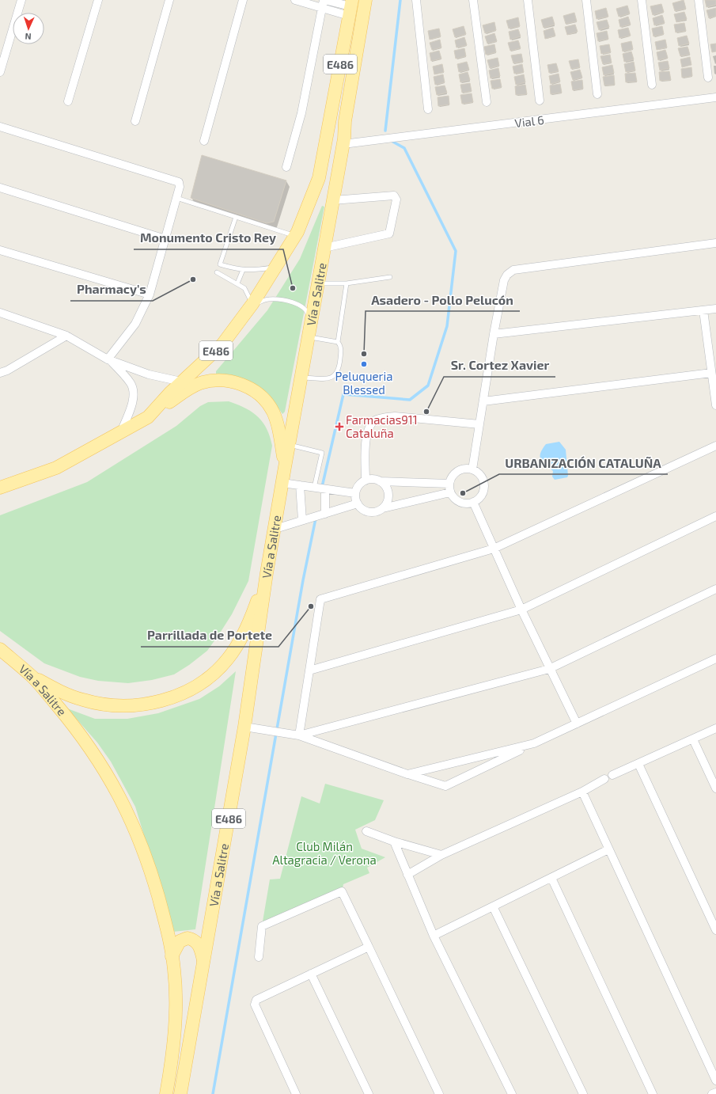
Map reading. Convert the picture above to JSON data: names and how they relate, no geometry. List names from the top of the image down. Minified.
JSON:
{"streets":{"main road":["E486","Vía a Salitre"],"street":["Vial 6"]},"crossings":[["Vial 6","Vía a Salitre"]],"parks":["Club Milán Altagracia / Verona"],"places":{"other":["Pharmacy's","Monumento Cristo Rey","Asadero - Pollo Pelucón","Peluqueria Blessed","Sr. Cortez Xavier","URBANIZACIÓN CATALUÑA","Parrillada de Portete"],"health":["Farmacias911 Cataluña"]},"north":"bottom"}
